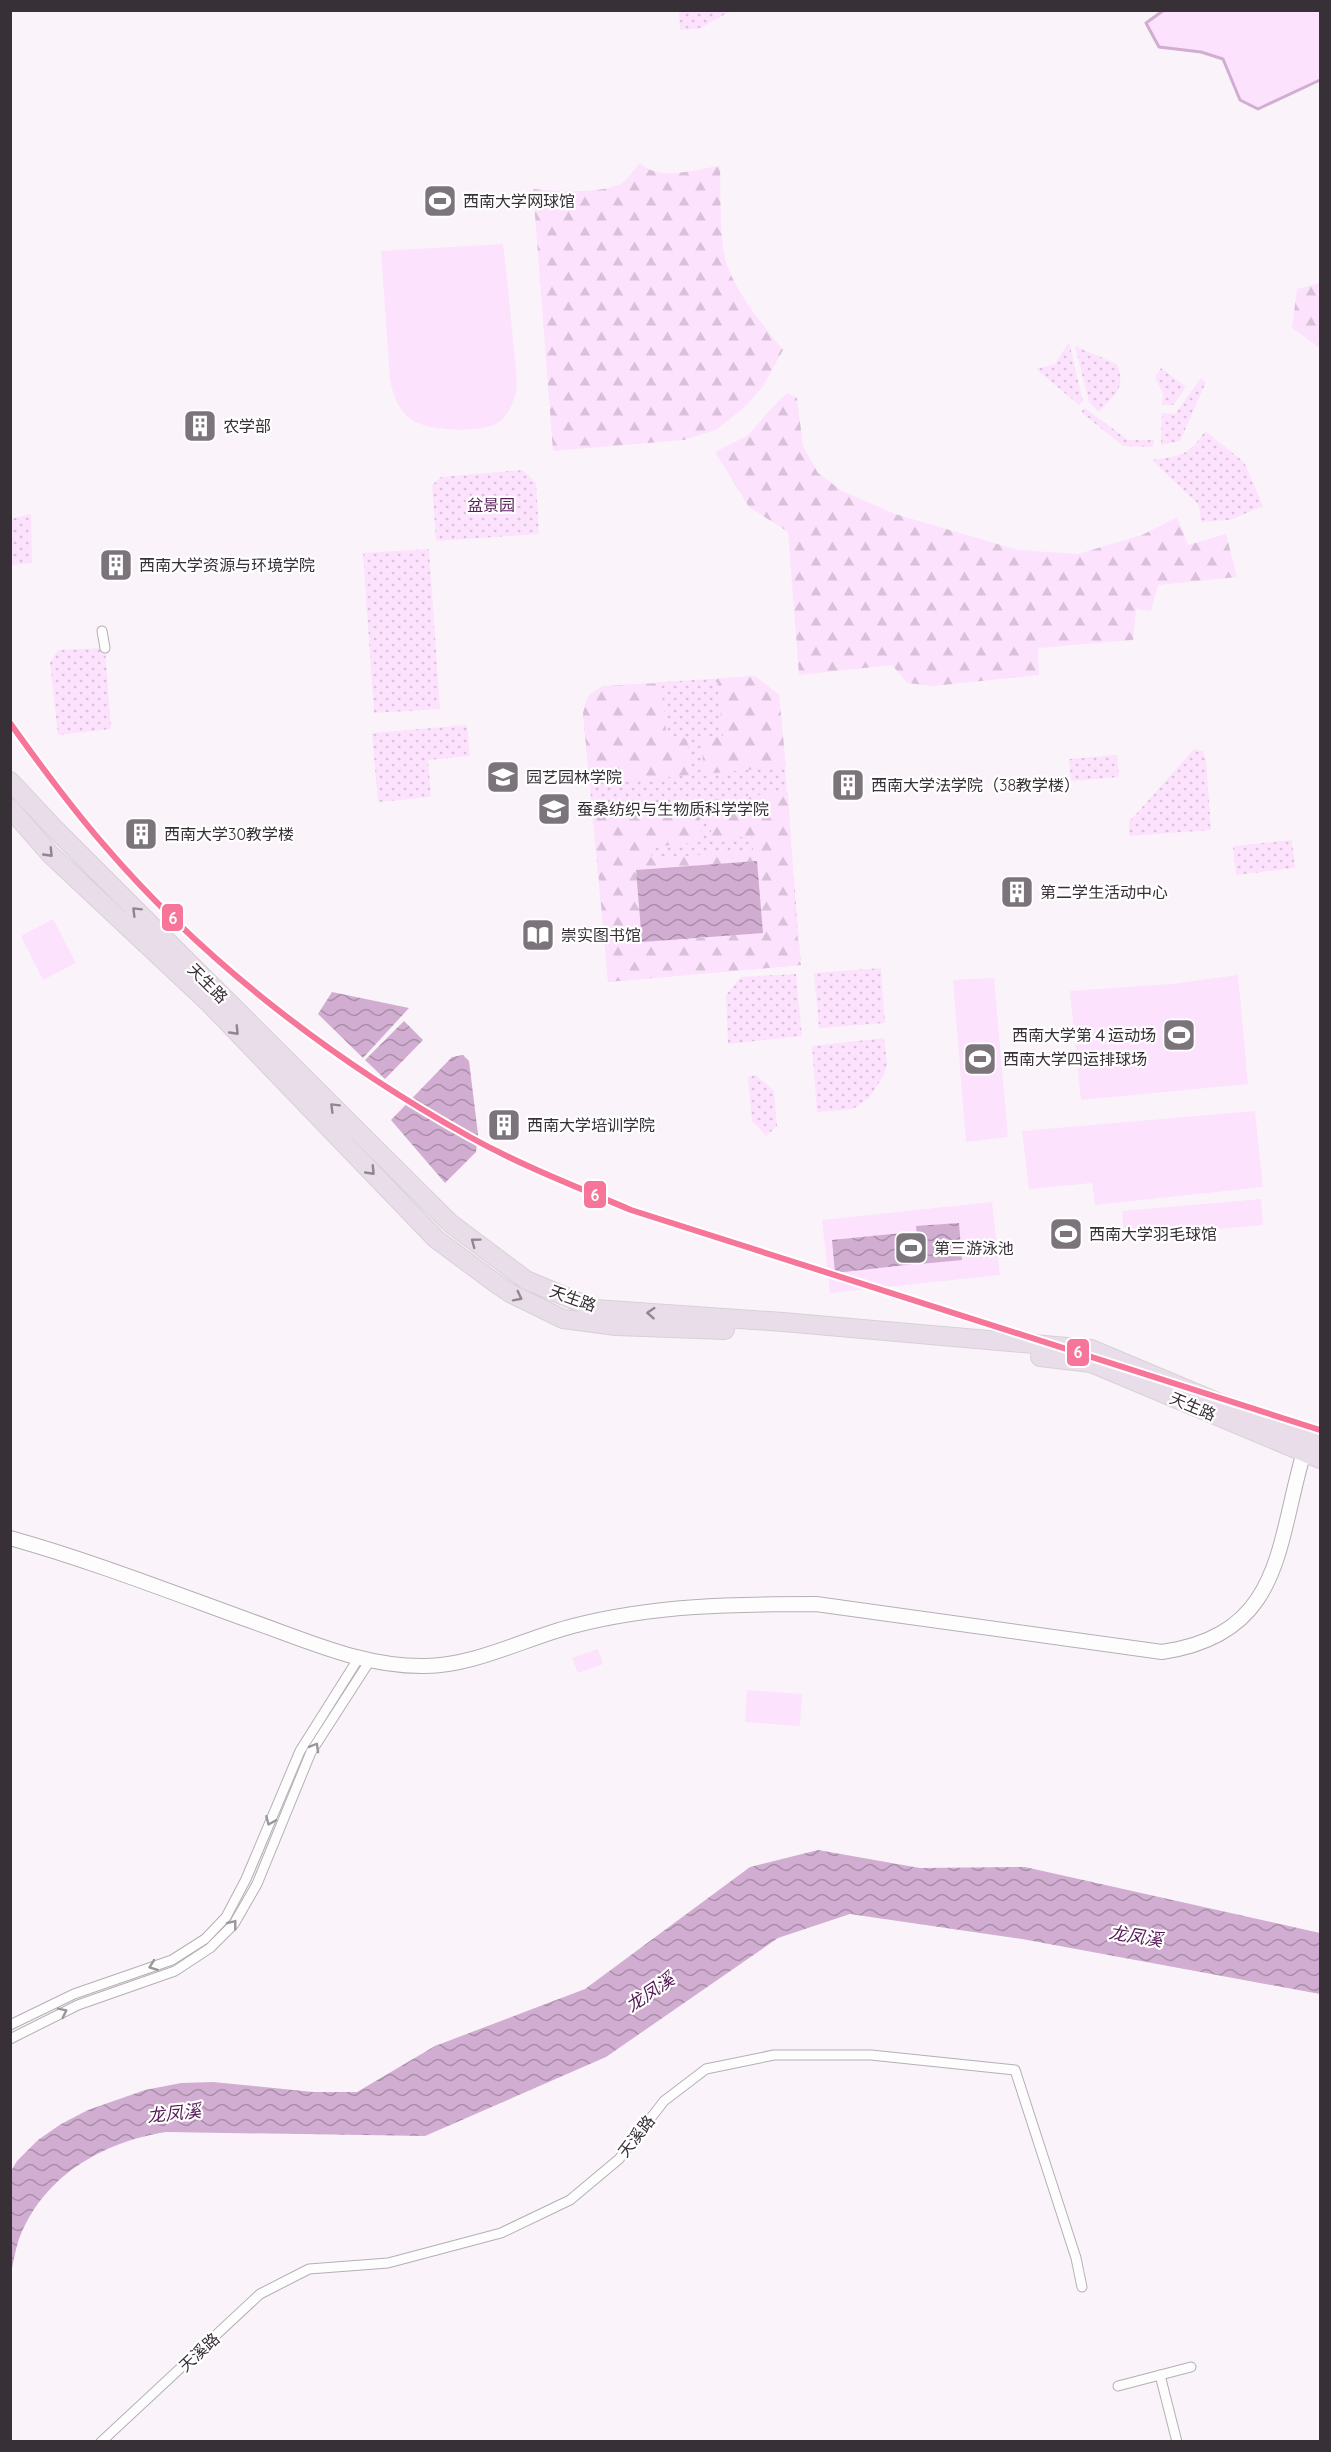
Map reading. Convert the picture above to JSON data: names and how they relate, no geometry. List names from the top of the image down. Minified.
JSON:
{"streets":{"highway":["天生路"],"street":["天溪路"]},"water":["龙凤溪"],"parks":["盆景园"],"places":{"sports":["西南大学网球馆","西南大学第４运动场","西南大学四运排球场","西南大学羽毛球馆","第三游泳池"],"building":["农学部","西南大学资源与环境学院","西南大学法学院（38教学楼）","西南大学30教学楼","第二学生活动中心","西南大学培训学院"],"school or university":["园艺园林学院","蚕桑纺织与生物质科学学院"],"library":["崇实图书馆"]},"lines":["transit line 6"]}
